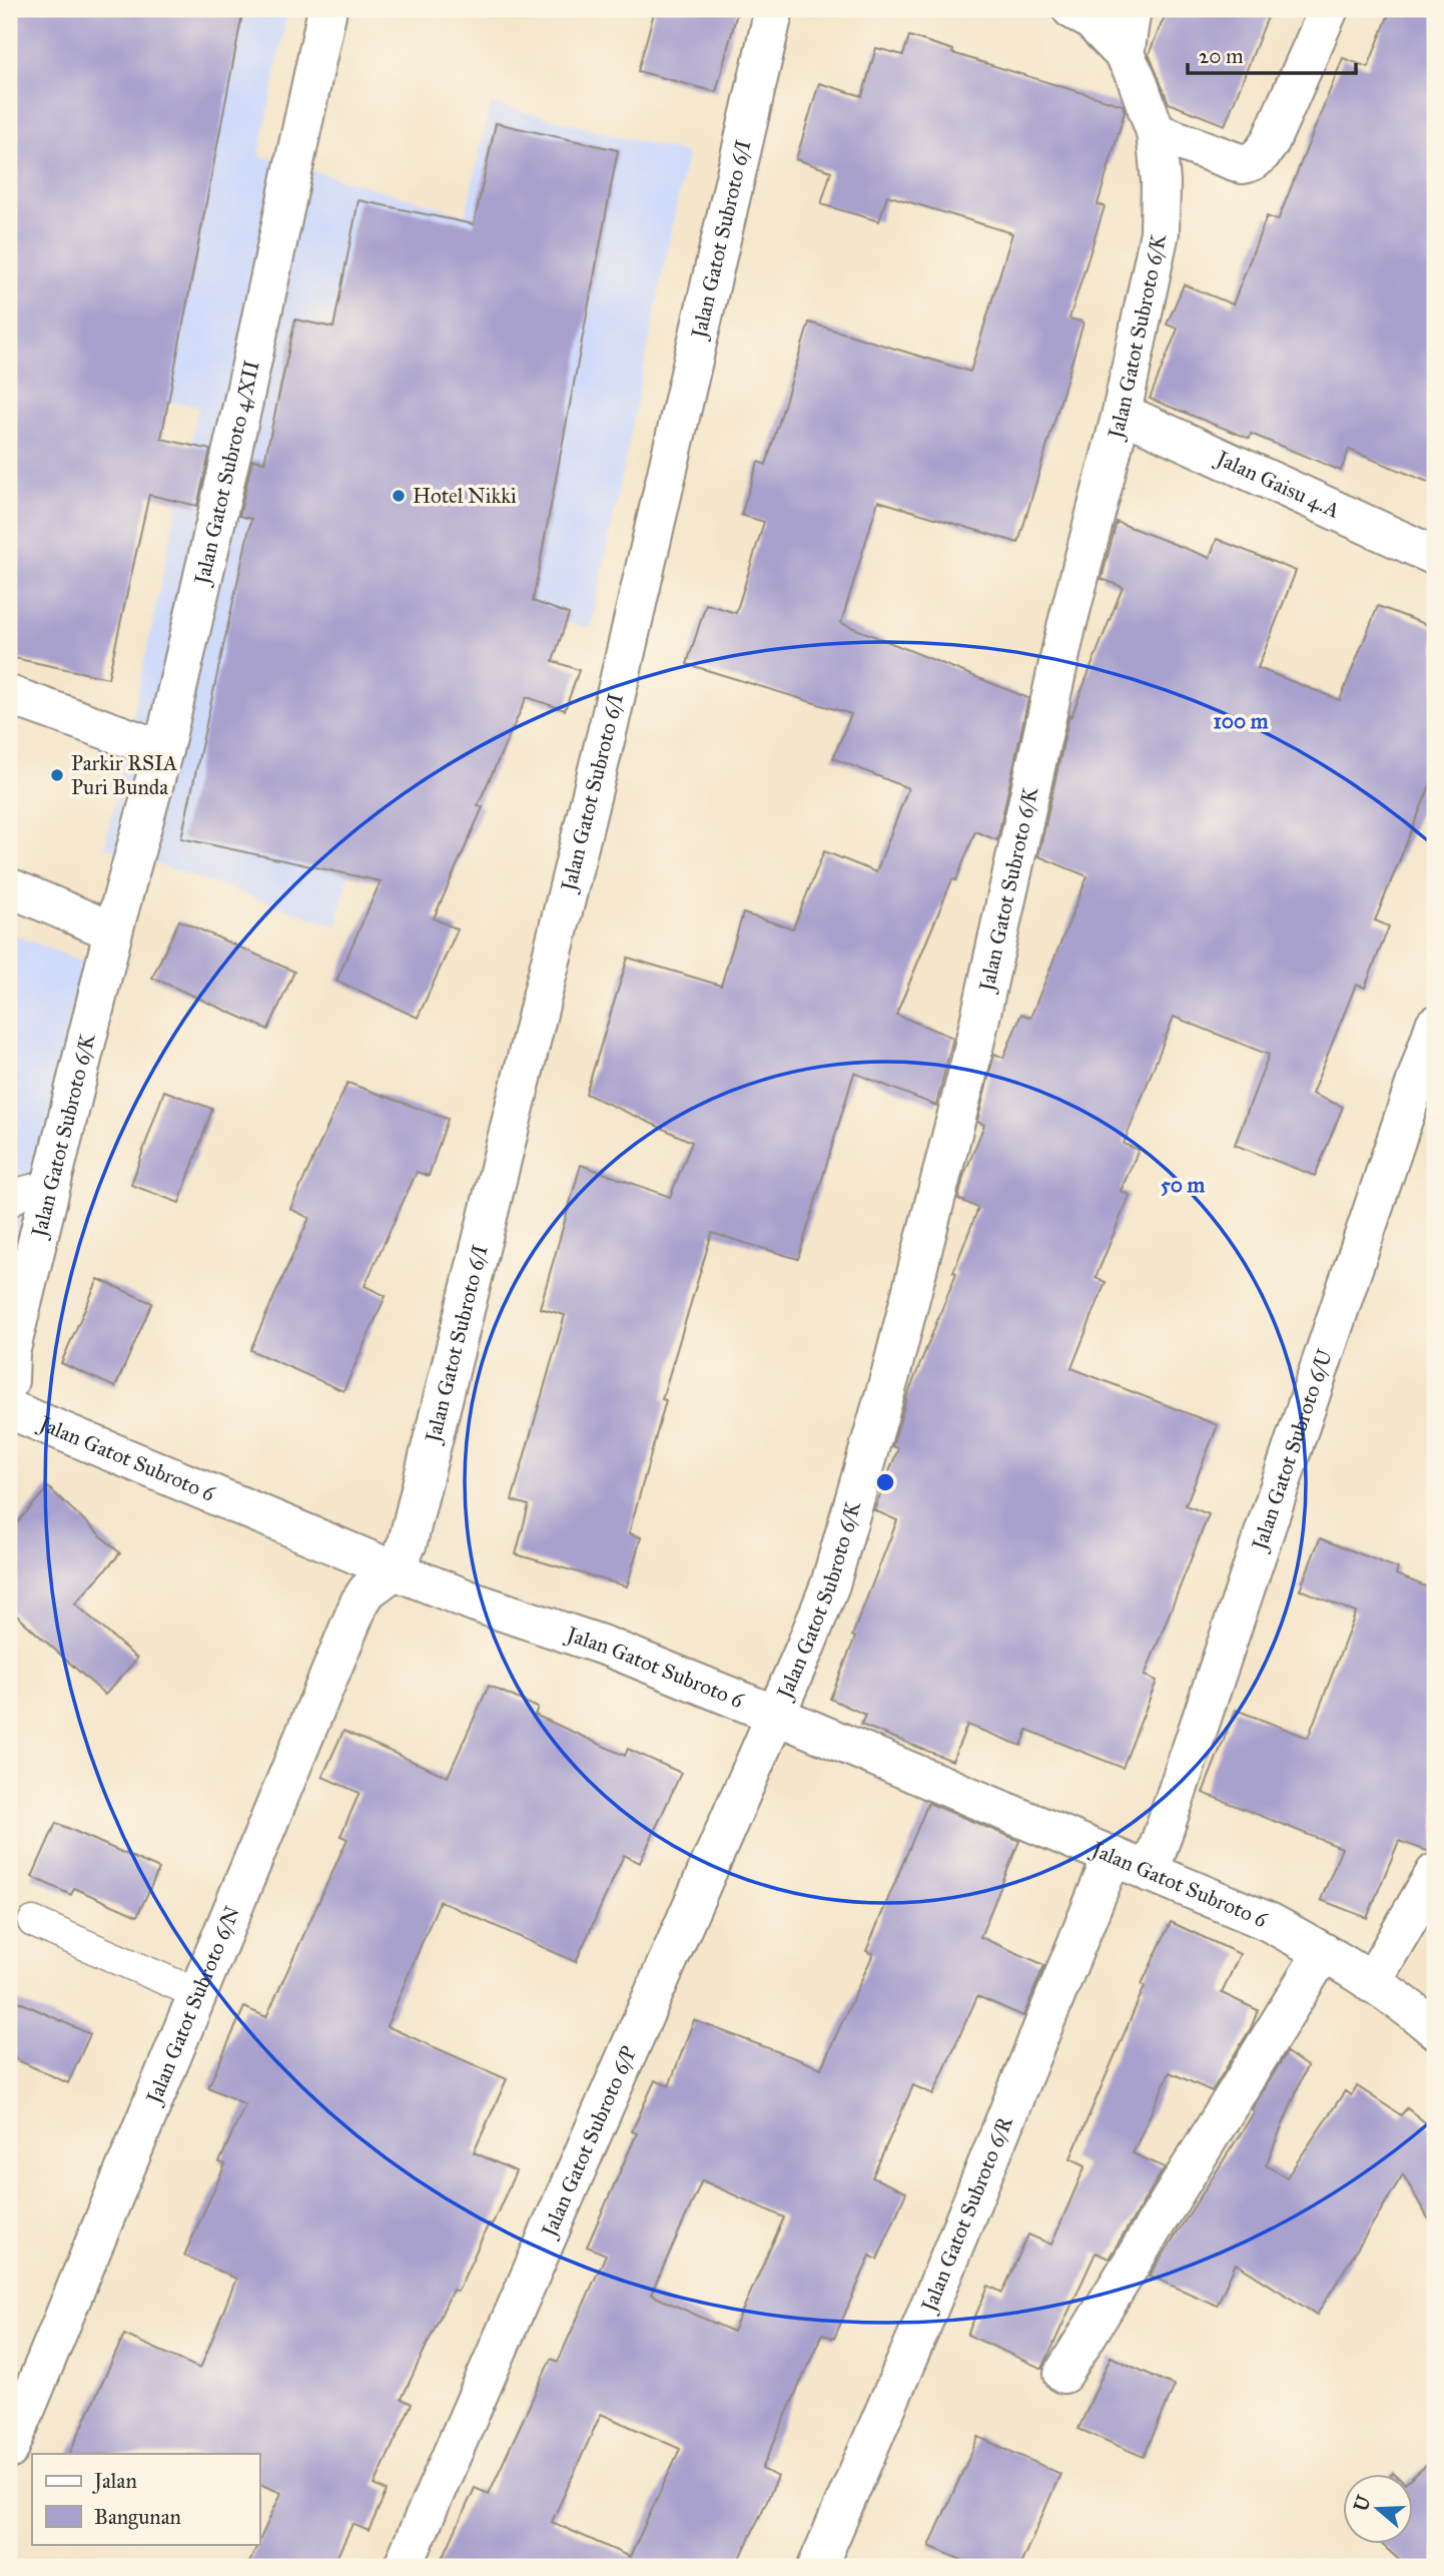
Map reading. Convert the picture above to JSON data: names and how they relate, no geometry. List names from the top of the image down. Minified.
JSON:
{"streets":{"street":["Jalan Gatot Subroto 6/I","Jalan Gatot Subroto 6/K","Jalan Gatot Subroto 4/XII","Jalan Gaisu 4.A","Jalan Gatot Subroto 6/U","Jalan Gatot Subroto 6","Jalan Gatot Subroto 6/N","Jalan Gatot Subroto 6/P","Jalan Gatot Subroto 6/R"]},"crossings":[["Jalan Gatot Subroto 6/I","Jalan Gatot Subroto 6"],["Jalan Gatot Subroto 6/I","Jalan Gatot Subroto 6/N"],["Jalan Gatot Subroto 6/K","Jalan Gatot Subroto 4/XII"],["Jalan Gatot Subroto 6/K","Jalan Gaisu 4.A"],["Jalan Gatot Subroto 6/K","Jalan Gatot Subroto 6"],["Jalan Gatot Subroto 6/K","Jalan Gatot Subroto 6/P"],["Jalan Gatot Subroto 6/U","Jalan Gatot Subroto 6"],["Jalan Gatot Subroto 6","Jalan Gatot Subroto 6/N"],["Jalan Gatot Subroto 6","Jalan Gatot Subroto 6/P"],["Jalan Gatot Subroto 6","Jalan Gatot Subroto 6/R"]],"places":["Hotel Nikki","Parkir RSIA Puri Bunda"],"legend":["Jalan","Bangunan"],"scale_bar":"20 m","north":"left","rings":["100 m","50 m"]}
